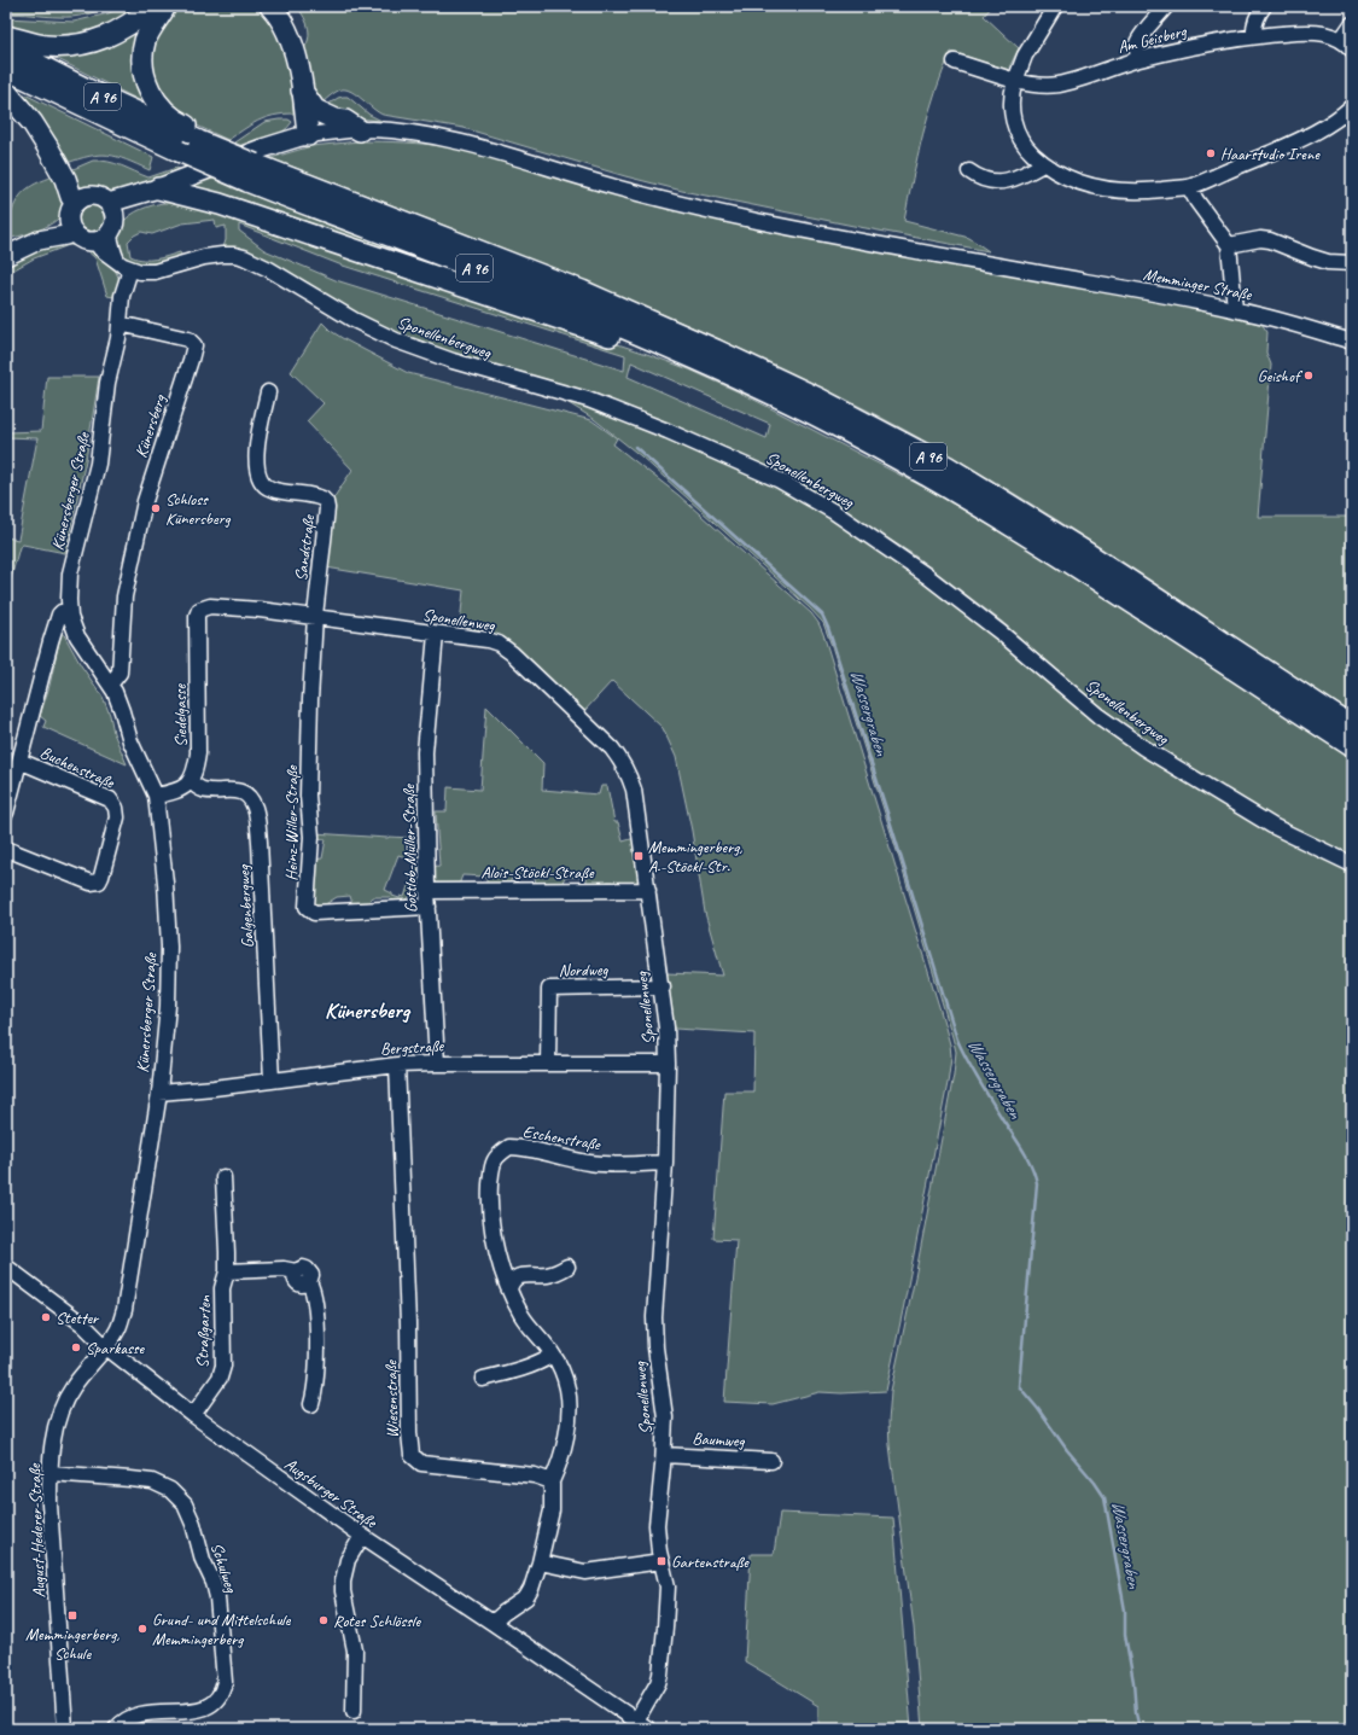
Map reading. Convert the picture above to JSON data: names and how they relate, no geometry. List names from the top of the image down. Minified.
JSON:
{"streets":{"highway":["A 96"],"street":["Am Geisberg","Memminger Straße","Sponellenbergweg","Künersberg","Künersberger Straße","Sandstraße","Sponellenweg","Siedelgasse","Buchenstraße","Heinz-Willer-Straße","Gottlob-Müller-Straße","Alois-Stöckl-Straße","Galgenbergweg","Nordweg","Bergstraße","Eschenstraße","Straßgarten","Wiesenstraße","Baumweg","Augsburger Straße","August-Hederer-Straße","Schulweg"]},"crossings":[["Sponellenbergweg","Künersberger Straße"],["Künersberg","Künersberger Straße"],["Künersberger Straße","Bergstraße"],["Künersberger Straße","Augsburger Straße"],["Künersberger Straße","August-Hederer-Straße"],["Sandstraße","Sponellenweg"],["Sandstraße","Heinz-Willer-Straße"],["Sponellenweg","Siedelgasse"],["Sponellenweg","Heinz-Willer-Straße"],["Sponellenweg","Gottlob-Müller-Straße"],["Sponellenweg","Alois-Stöckl-Straße"],["Sponellenweg","Nordweg"],["Sponellenweg","Bergstraße"],["Sponellenweg","Eschenstraße"],["Sponellenweg","Baumweg"],["Sponellenweg","Augsburger Straße"],["Siedelgasse","Galgenbergweg"],["Heinz-Willer-Straße","Gottlob-Müller-Straße"],["Gottlob-Müller-Straße","Alois-Stöckl-Straße"],["Gottlob-Müller-Straße","Bergstraße"],["Galgenbergweg","Bergstraße"],["Nordweg","Bergstraße"],["Bergstraße","Wiesenstraße"],["Eschenstraße","Wiesenstraße"],["Straßgarten","Augsburger Straße"],["Augsburger Straße","August-Hederer-Straße"],["August-Hederer-Straße","Schulweg"]],"districts":["Künersberg"],"water":["Wassergraben"],"places":{"other":["Haarstudio Irene","Geishof","Schloss Künersberg","Stetter","Sparkasse","Rotes Schlössle","Grund- und Mittelschule Memmingerberg"],"transit":["Memmingerberg, A.-Stöckl-Str.","Gartenstraße","Memmingerberg, Schule"]}}
